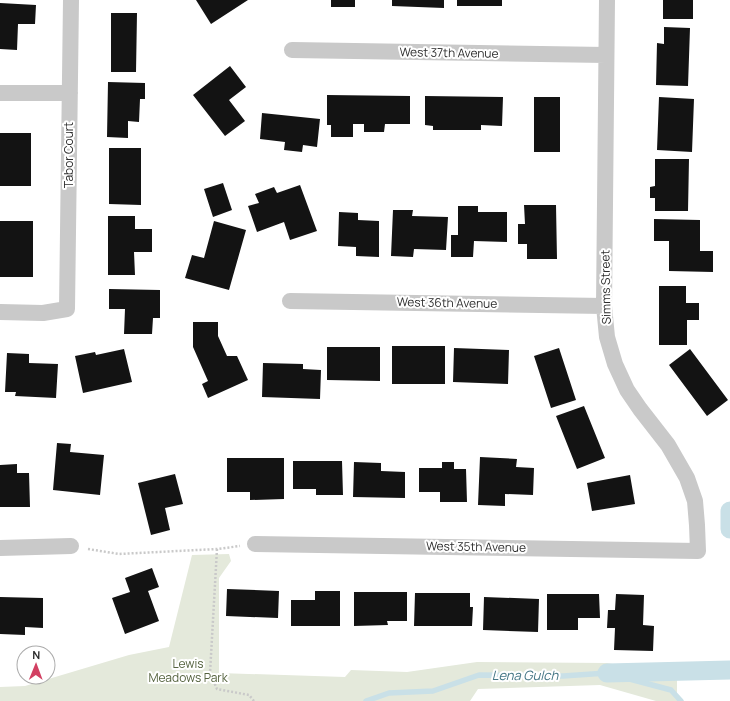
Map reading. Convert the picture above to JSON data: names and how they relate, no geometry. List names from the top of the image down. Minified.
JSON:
{"streets":{"street":["West 37th Avenue","Tabor Court","Simms Street","West 36th Avenue","West 35th Avenue"]},"crossings":[["West 37th Avenue","Simms Street"],["Simms Street","West 36th Avenue"],["Simms Street","West 35th Avenue"]],"water":["Lena Gulch"],"parks":["Lewis Meadows Park"],"north":"top"}
